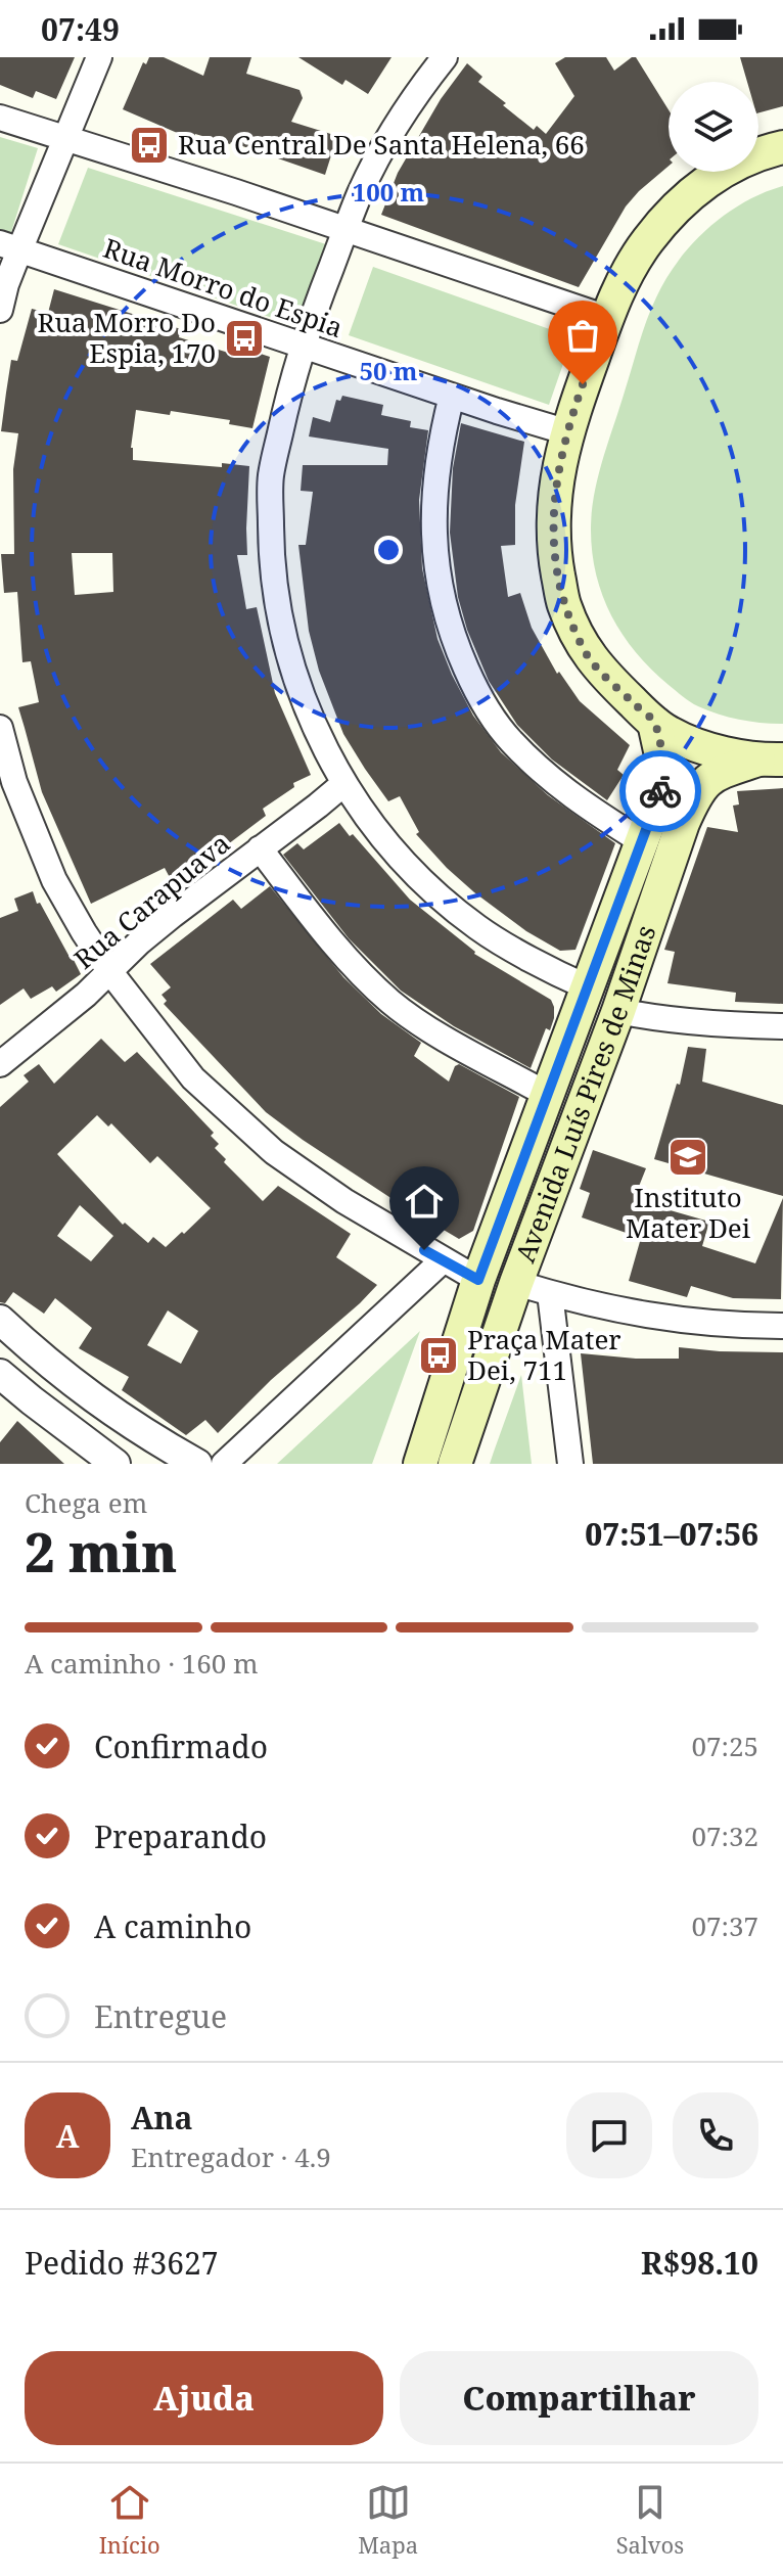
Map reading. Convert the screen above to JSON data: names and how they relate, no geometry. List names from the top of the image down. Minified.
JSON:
{"streets":{"main road":["Avenida Luís Pires de Minas"],"street":["Rua Morro do Espia","Rua Carapuava"]},"places":{"bus stop":["Rua Central De Santa Helena, 66","Rua Morro Do Espia, 170","Praça Mater Dei, 711"],"school or university":["Instituto Mater Dei"]},"page":{"status":"07:49","heading":["2 min","Chega em","07:51–07:56"],"panel":["Ana","Entregador · 4.9","Pedido #3627","R$98.10"],"bar":"A caminho · 160 m","list":[["Confirmado","07:25"],["Preparando","07:32"],["A caminho","07:37"],"Entregue"],"round":"A","buttons":["Ajuda","Compartilhar"],"tabs":["Início","Mapa","Salvos"]},"rings":["100 m","50 m"]}
